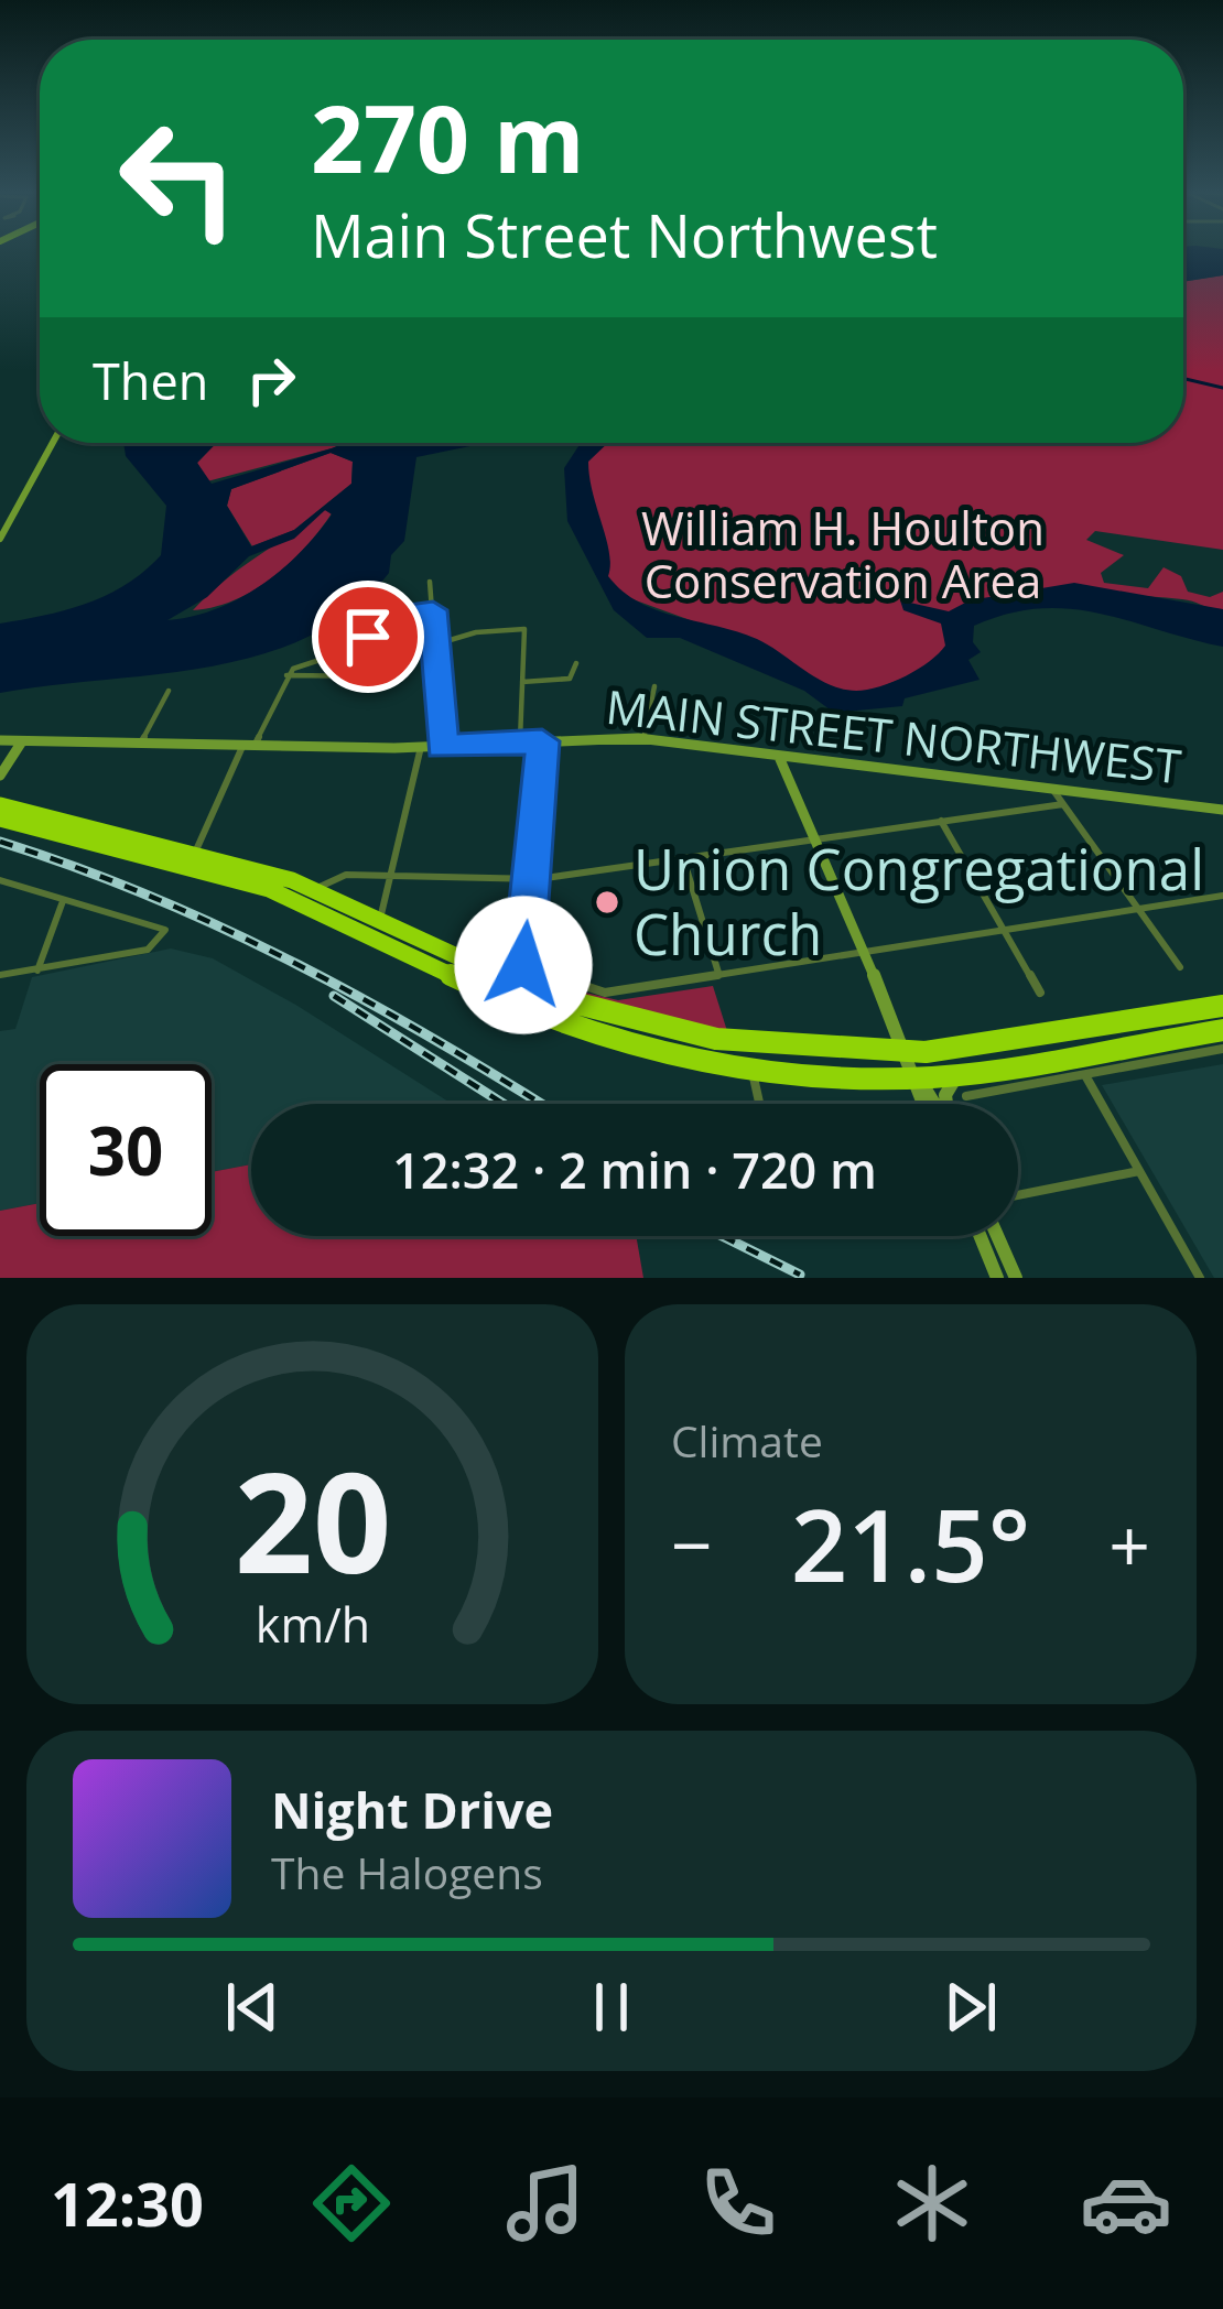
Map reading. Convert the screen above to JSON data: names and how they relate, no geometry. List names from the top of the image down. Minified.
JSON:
{"streets":{"street":["MAIN STREET NORTHWEST"]},"parks":["William H. Houlton Conservation Area"],"places":["Union Congregational Church"],"page":{"turn":["270 m","Main Street Northwest"],"then":"Then","limit":"30","trip":"12:32 · 2 min · 720 m","tile":"Climate","heat":["−","21.5°","+"],"song":["Night Drive","The Halogens"],"tabs":"12:30","gauge":["20","km/h"]}}
